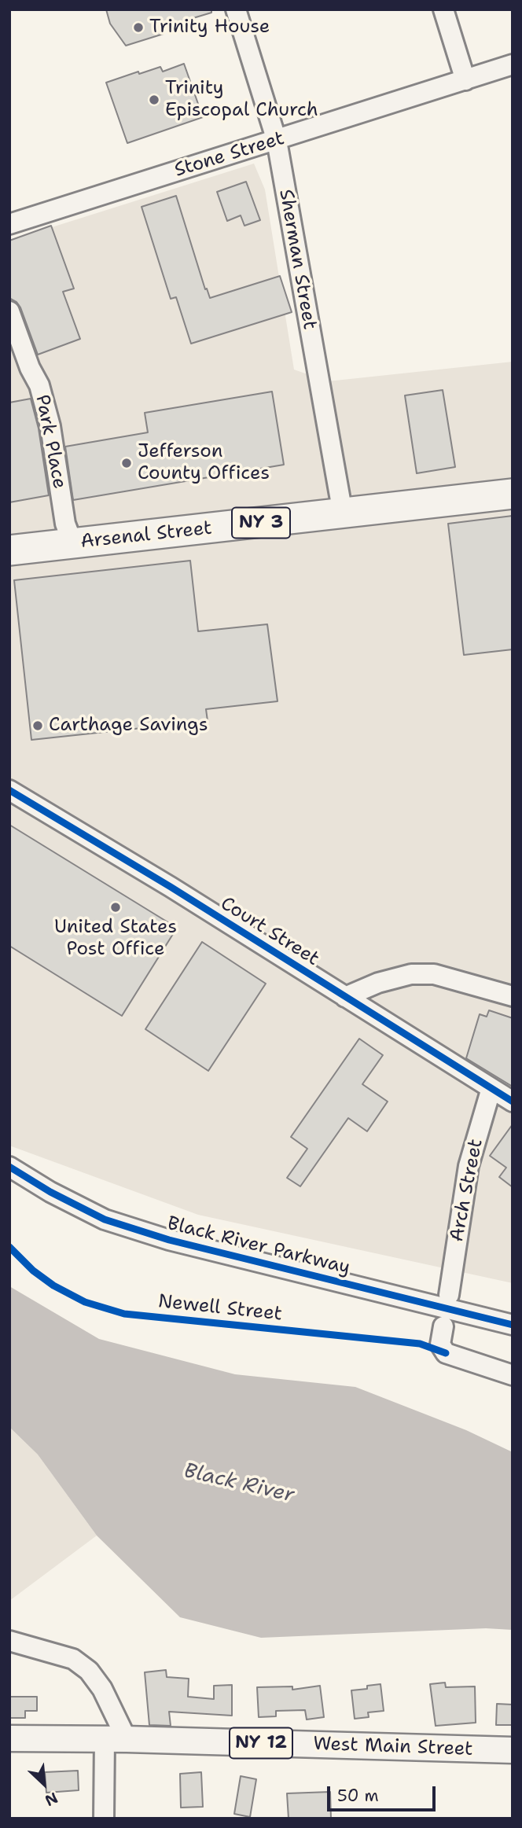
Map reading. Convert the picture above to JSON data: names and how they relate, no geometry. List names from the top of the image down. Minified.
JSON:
{"streets":{"highway":["NY 3","Arsenal Street"],"main road":["NY 12","West Main Street"],"street":["Stone Street","Sherman Street","Park Place","Court Street","Arch Street","Black River Parkway"],"cycle path":["Newell Street"]},"crossings":[["Stone Street","Sherman Street"],["Sherman Street","Arsenal Street"],["Park Place","Arsenal Street"],["Court Street","Arch Street"]],"water":["Black River"],"places":["Trinity House","Trinity Episcopal Church","Jefferson County Offices","Carthage Savings","United States Post Office"],"scale_bar":"50 m","north":"bottom right"}
